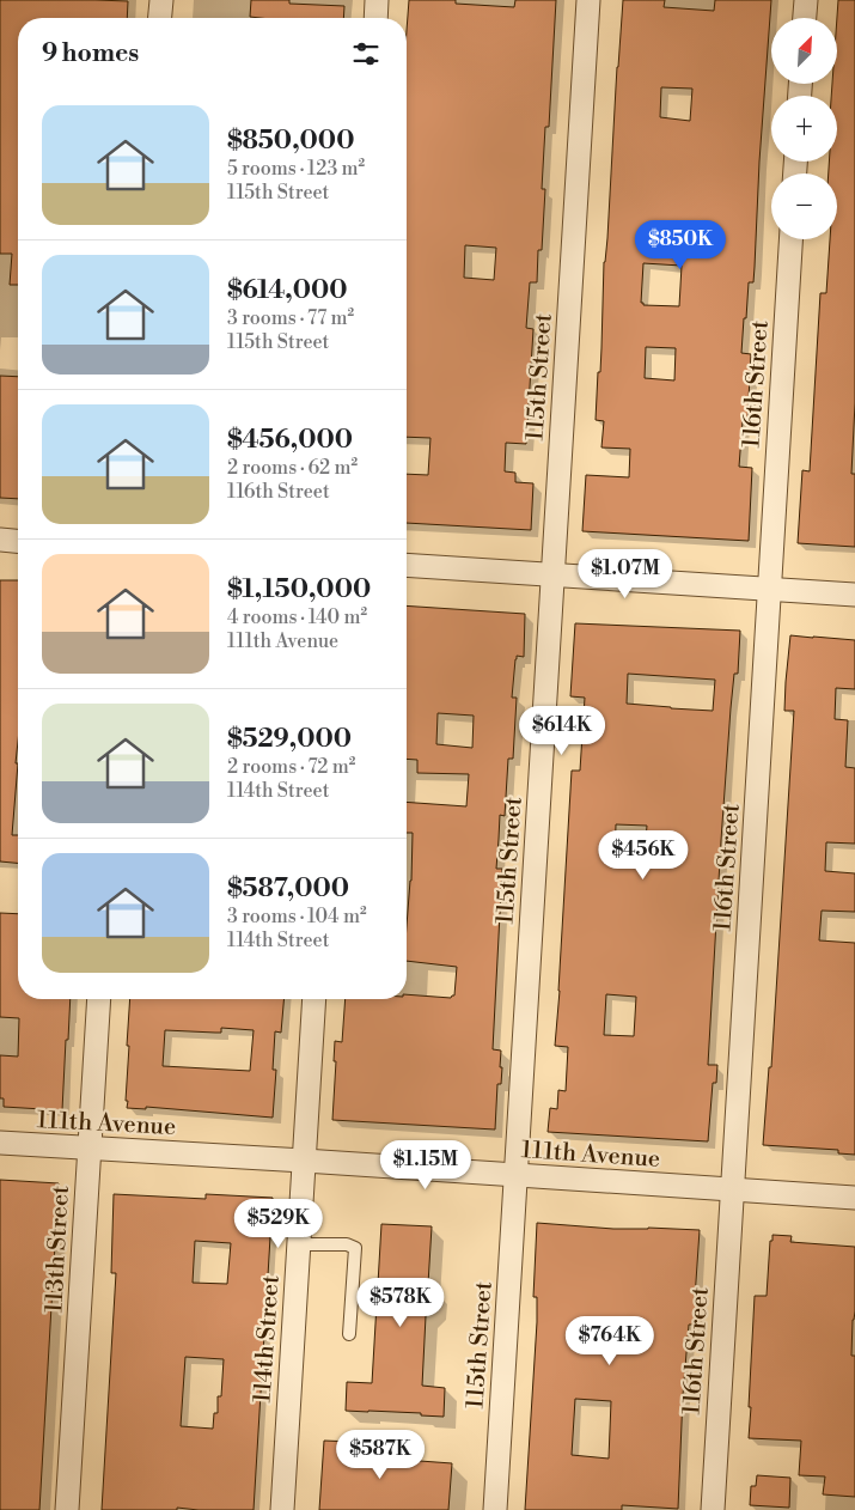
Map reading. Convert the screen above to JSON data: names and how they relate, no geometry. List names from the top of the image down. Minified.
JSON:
{"streets":{"street":["115th Street","116th Street","111th Avenue","113th Street","114th Street"]},"crossings":[["115th Street","111th Avenue"],["116th Street","111th Avenue"],["111th Avenue","113th Street"],["111th Avenue","114th Street"]],"north":"top right","page":{"map_buttons":["+","−"],"heading":"9 homes","list":[{"name":"$850,000","note":"5 rooms · 123 m² · 115th Street"},{"name":"$614,000","note":"3 rooms · 77 m² · 115th Street"},{"name":"$456,000","note":"2 rooms · 62 m² · 116th Street"},{"name":"$1,150,000","note":"4 rooms · 140 m² · 111th Avenue"},{"name":"$529,000","note":"2 rooms · 72 m² · 114th Street"},{"name":"$587,000","note":"3 rooms · 104 m² · 114th Street"}],"price":["$850K","$1.07M","$614K","$456K","$1.15M","$529K","$578K","$764K","$587K"]}}
